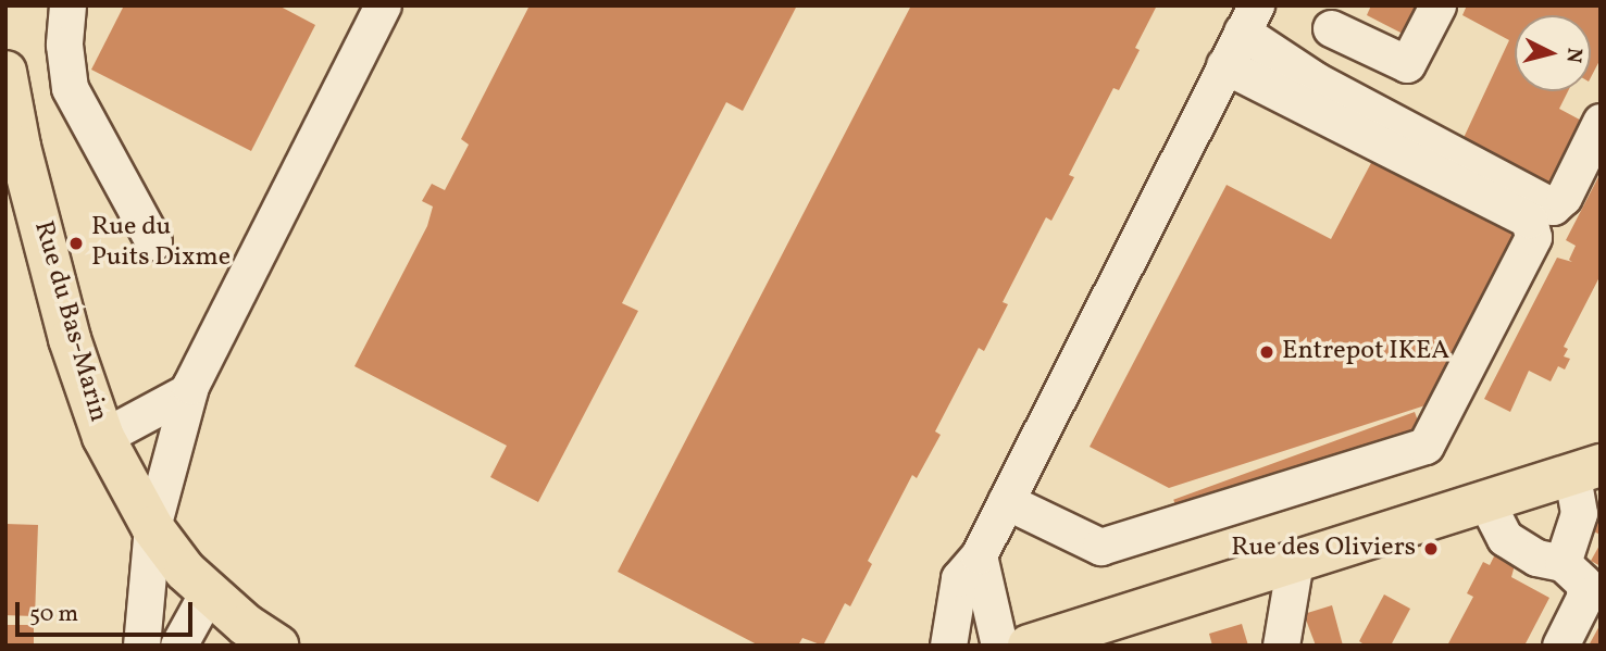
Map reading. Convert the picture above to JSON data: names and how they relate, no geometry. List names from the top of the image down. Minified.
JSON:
{"streets":{"main road":["Rue du Bas-Marin"]},"places":["Rue du Puits Dixme","Entrepot IKEA","Rue des Oliviers"],"scale_bar":"50 m","north":"right"}
